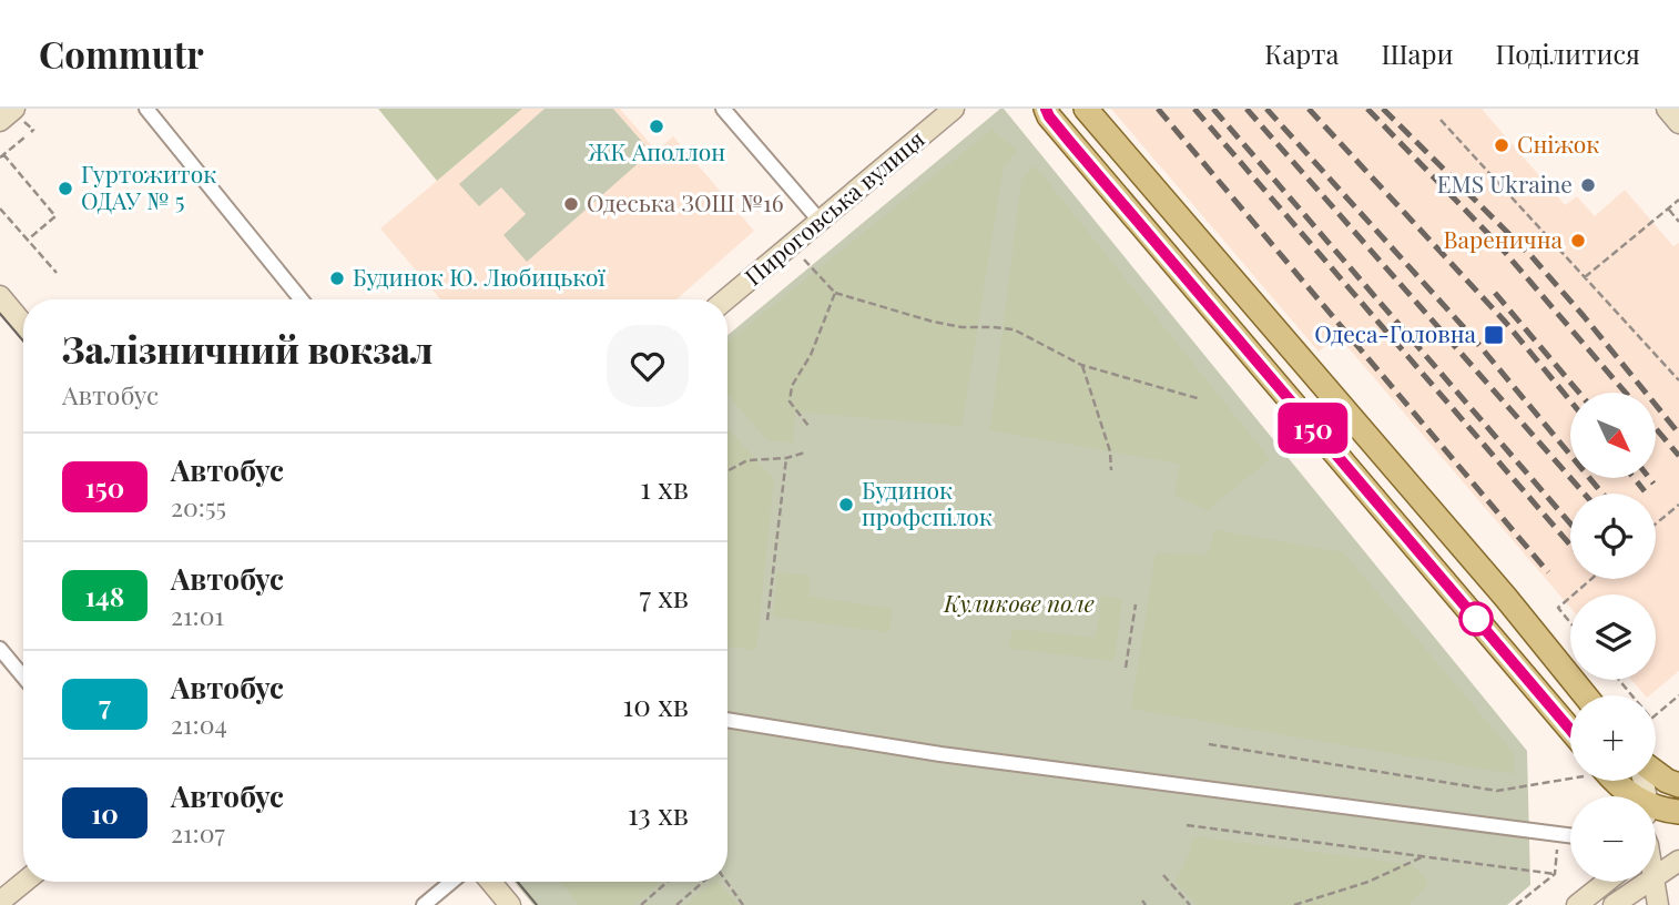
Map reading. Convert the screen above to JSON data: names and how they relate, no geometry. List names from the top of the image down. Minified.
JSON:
{"streets":{"main road":["Пироговська вулиця"]},"parks":["Куликове поле"],"places":{"other":["ЖК Аполлон","Сніжок","EMS Ukraine","Гуртожиток ОДАУ № 5","Одеська ЗОШ №16","Варенична","Будинок Ю. Любицької","Будинок профспілок"],"transit":["Одеса-Головна"]},"lines":["bus line 150"],"north":"bottom right","page":{"header":"Commutr","nav":["Карта","Шари","Поділитися"],"on_map":"150","heading":["Залізничний вокзал","Автобус"],"map_buttons":["+","−"],"list":[{"mark":"150","name":"Автобус","note":"20:55","value":"1 хв"},{"mark":"148","name":"Автобус","note":"21:01","value":"7 хв"},{"mark":"7","name":"Автобус","note":"21:04","value":"10 хв"},{"mark":"10","name":"Автобус","note":"21:07","value":"13 хв"}]}}
